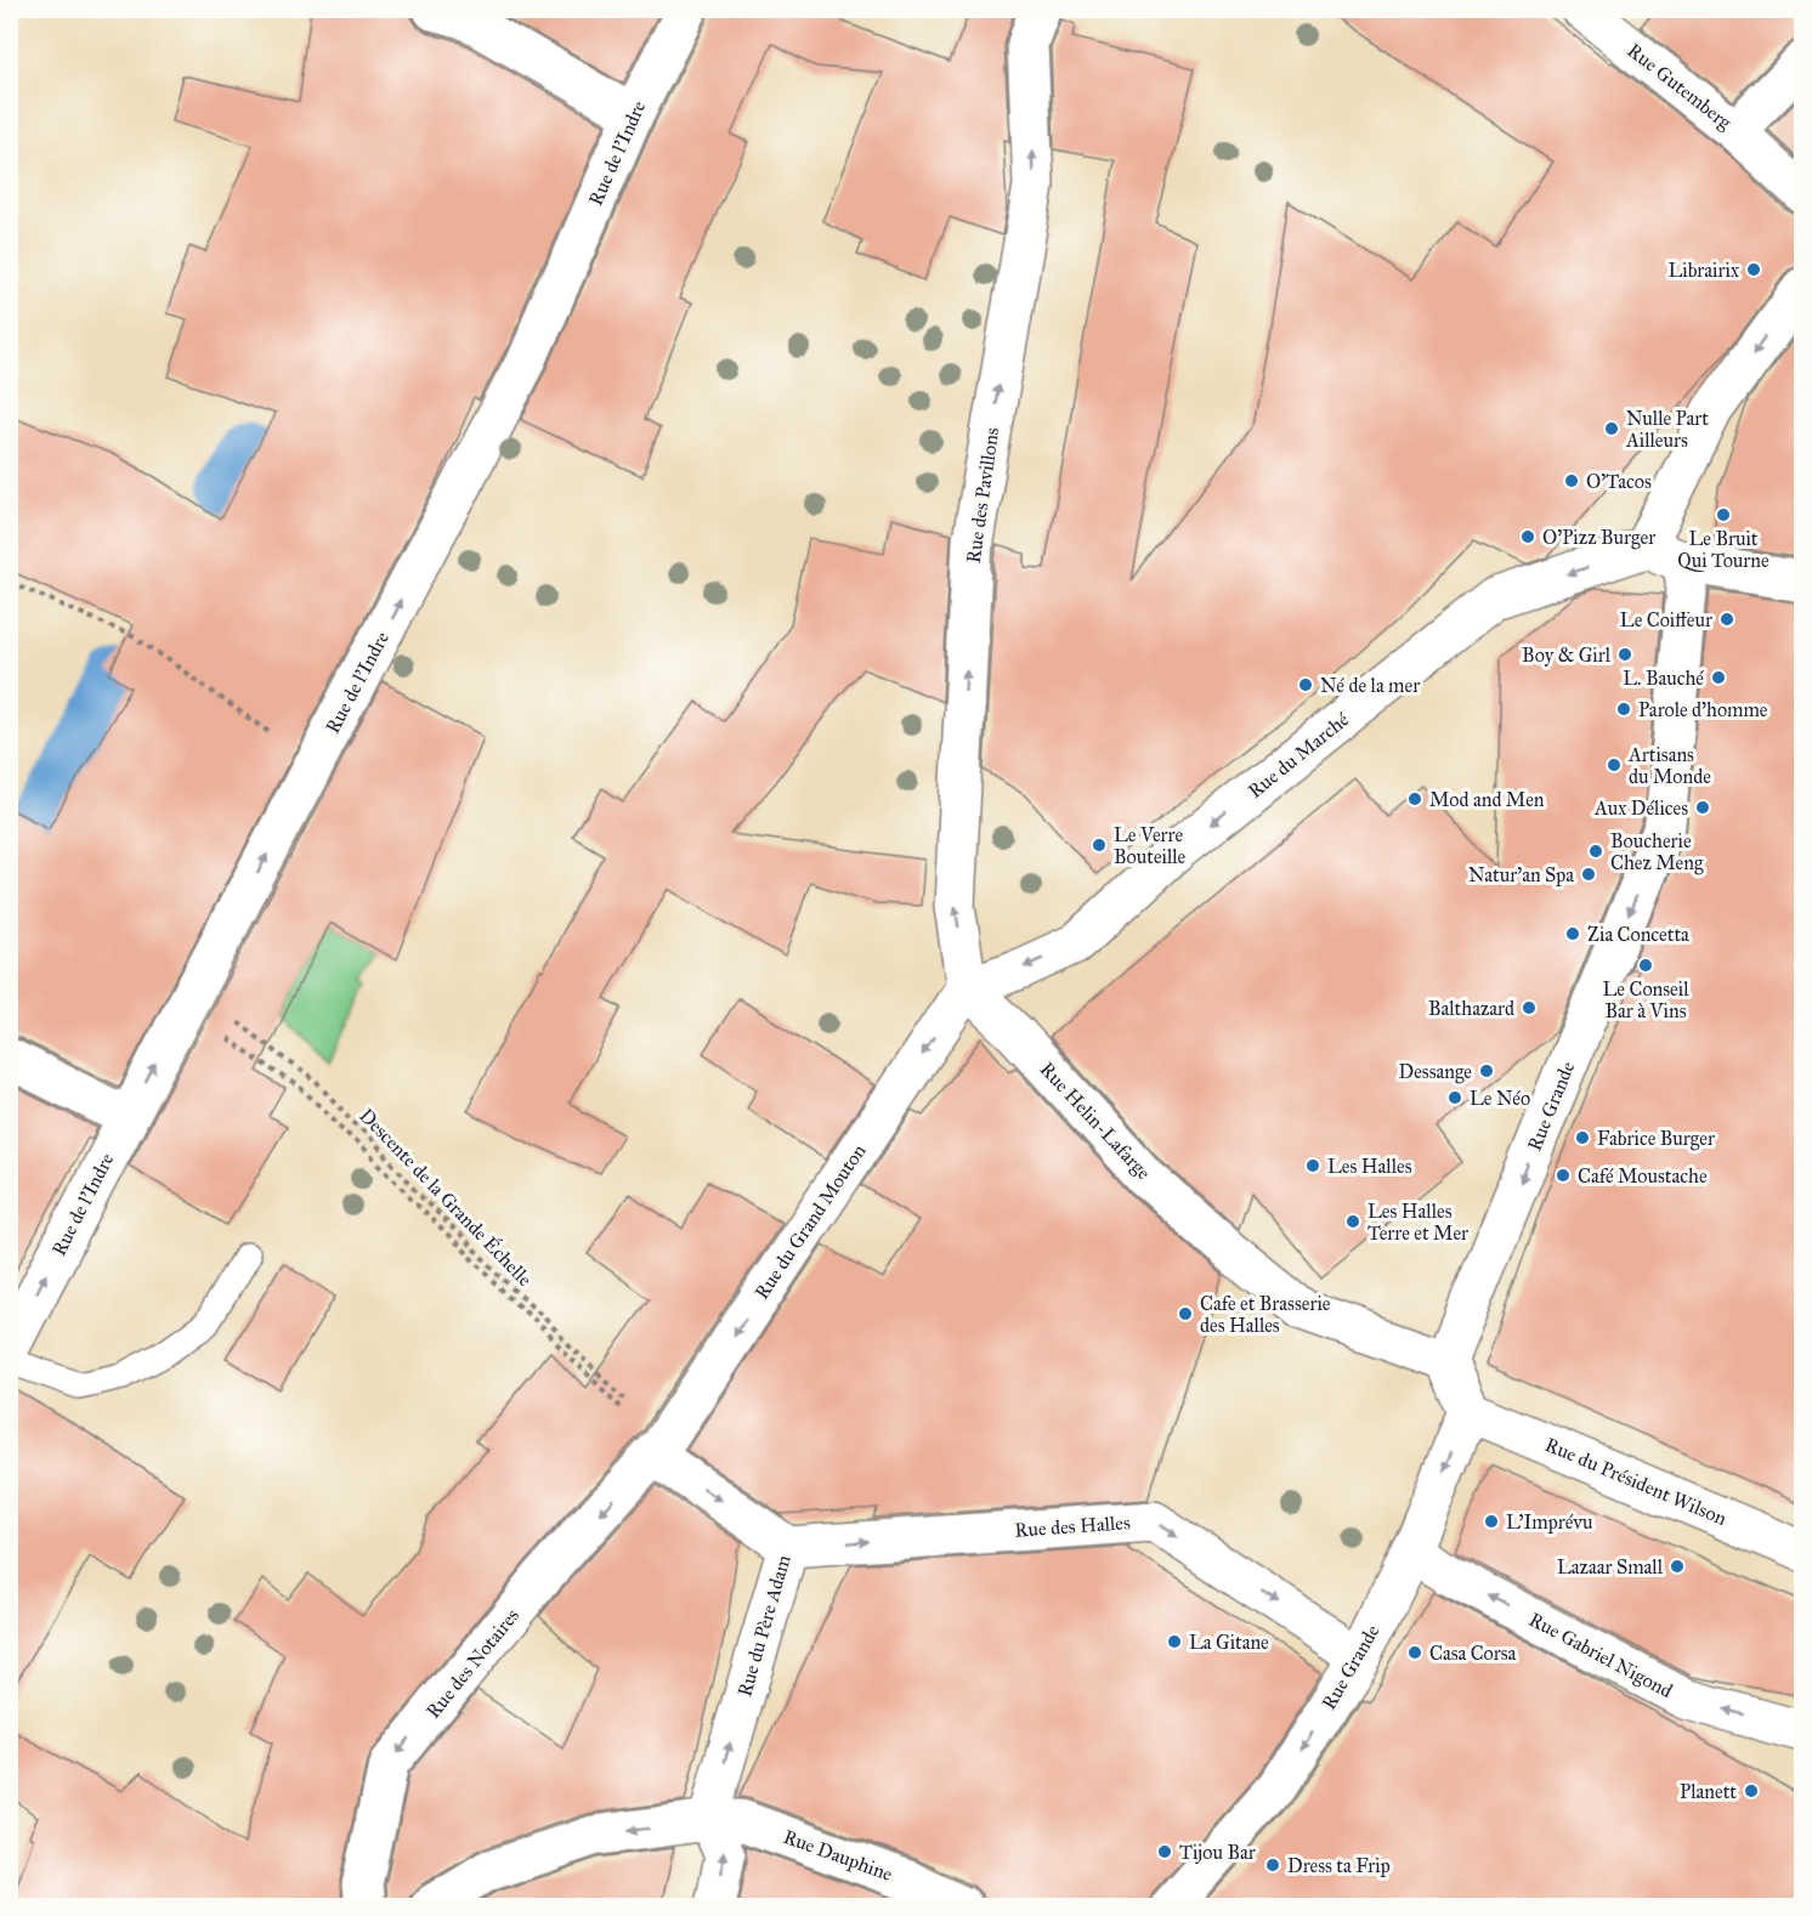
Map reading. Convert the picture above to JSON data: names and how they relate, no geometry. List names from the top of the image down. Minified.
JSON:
{"streets":{"street":["Rue Gutemberg","Rue de l'Indre","Rue des Pavillons","Rue du Marché","Rue Grande","Rue Helin-Lafarge","Rue du Grand Mouton","Rue du Président Wilson","Rue des Halles","Rue du Père Adam","Rue Gabriel Nigond","Rue des Notaires","Rue Dauphine"],"path":["Descente de la Grande Échelle"]},"crossings":[["Rue de l'Indre","Descente de la Grande Échelle"],["Rue des Pavillons","Rue du Marché"],["Rue des Pavillons","Rue Helin-Lafarge"],["Rue des Pavillons","Rue du Grand Mouton"],["Rue du Marché","Rue Helin-Lafarge"],["Rue du Marché","Rue du Grand Mouton"],["Rue Grande","Rue Helin-Lafarge"],["Rue Grande","Rue du Président Wilson"],["Rue Grande","Rue des Halles"],["Rue Grande","Rue Gabriel Nigond"],["Rue Helin-Lafarge","Rue du Grand Mouton"],["Descente de la Grande Échelle","Rue du Grand Mouton"],["Descente de la Grande Échelle","Rue du Père Adam"],["Descente de la Grande Échelle","Rue des Notaires"],["Rue du Grand Mouton","Rue du Père Adam"],["Rue du Grand Mouton","Rue des Notaires"],["Rue des Halles","Rue du Père Adam"],["Rue du Père Adam","Rue des Notaires"],["Rue du Père Adam","Rue Dauphine"]],"one_way":["Rue de l'Indre","Rue des Pavillons","Rue du Marché","Rue Grande","Rue du Grand Mouton","Rue des Halles","Rue Gabriel Nigond","Rue des Notaires","Rue Dauphine"],"places":["Librairix","Nulle Part Ailleurs","O'Tacos","Le Bruit Qui Tourne","O'Pizz Burger","Le Coiffeur","Boy & Girl","L. Bauché","Né de la mer","Parole d'homme","Artisans du Monde","Mod and Men","Aux Délices","Le Verre Bouteille","Boucherie Chez Meng","Natur'an Spa","Zia Concetta","Le Conseil Bar à Vins","Balthazard","Dessange","Le Néo","Fabrice Burger","Les Halles","Café Moustache","Les Halles Terre et Mer","Cafe et Brasserie des Halles","L'Imprévu","Lazaar Small","La Gitane","Casa Corsa","Planett","Tijou Bar","Dress ta Frip"]}
